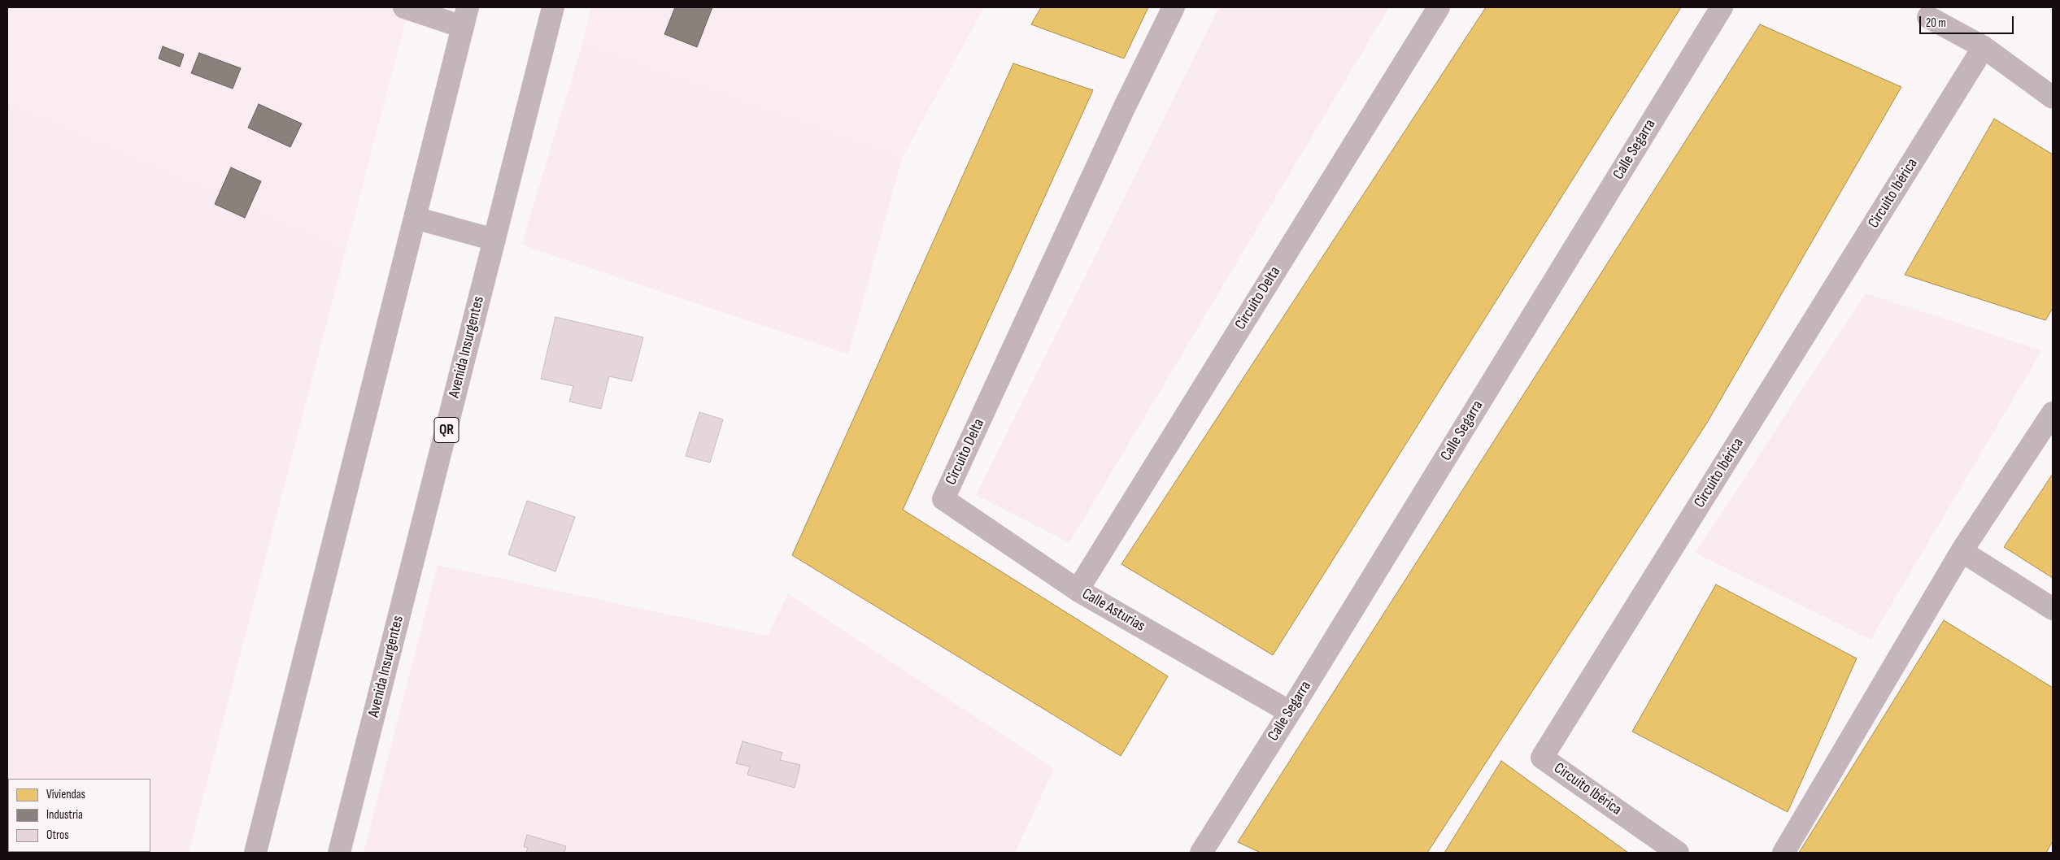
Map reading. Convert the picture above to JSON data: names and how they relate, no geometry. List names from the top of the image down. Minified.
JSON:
{"streets":{"main road":["Avenida Insurgentes","QR"],"street":["Calle Segarra","Circuito Ibérica","Circuito Delta","Calle Asturias"]},"crossings":[["Calle Segarra","Calle Asturias"],["Circuito Delta","Calle Asturias"]],"legend":["Viviendas","Industria","Otros"],"scale_bar":"20 m"}
